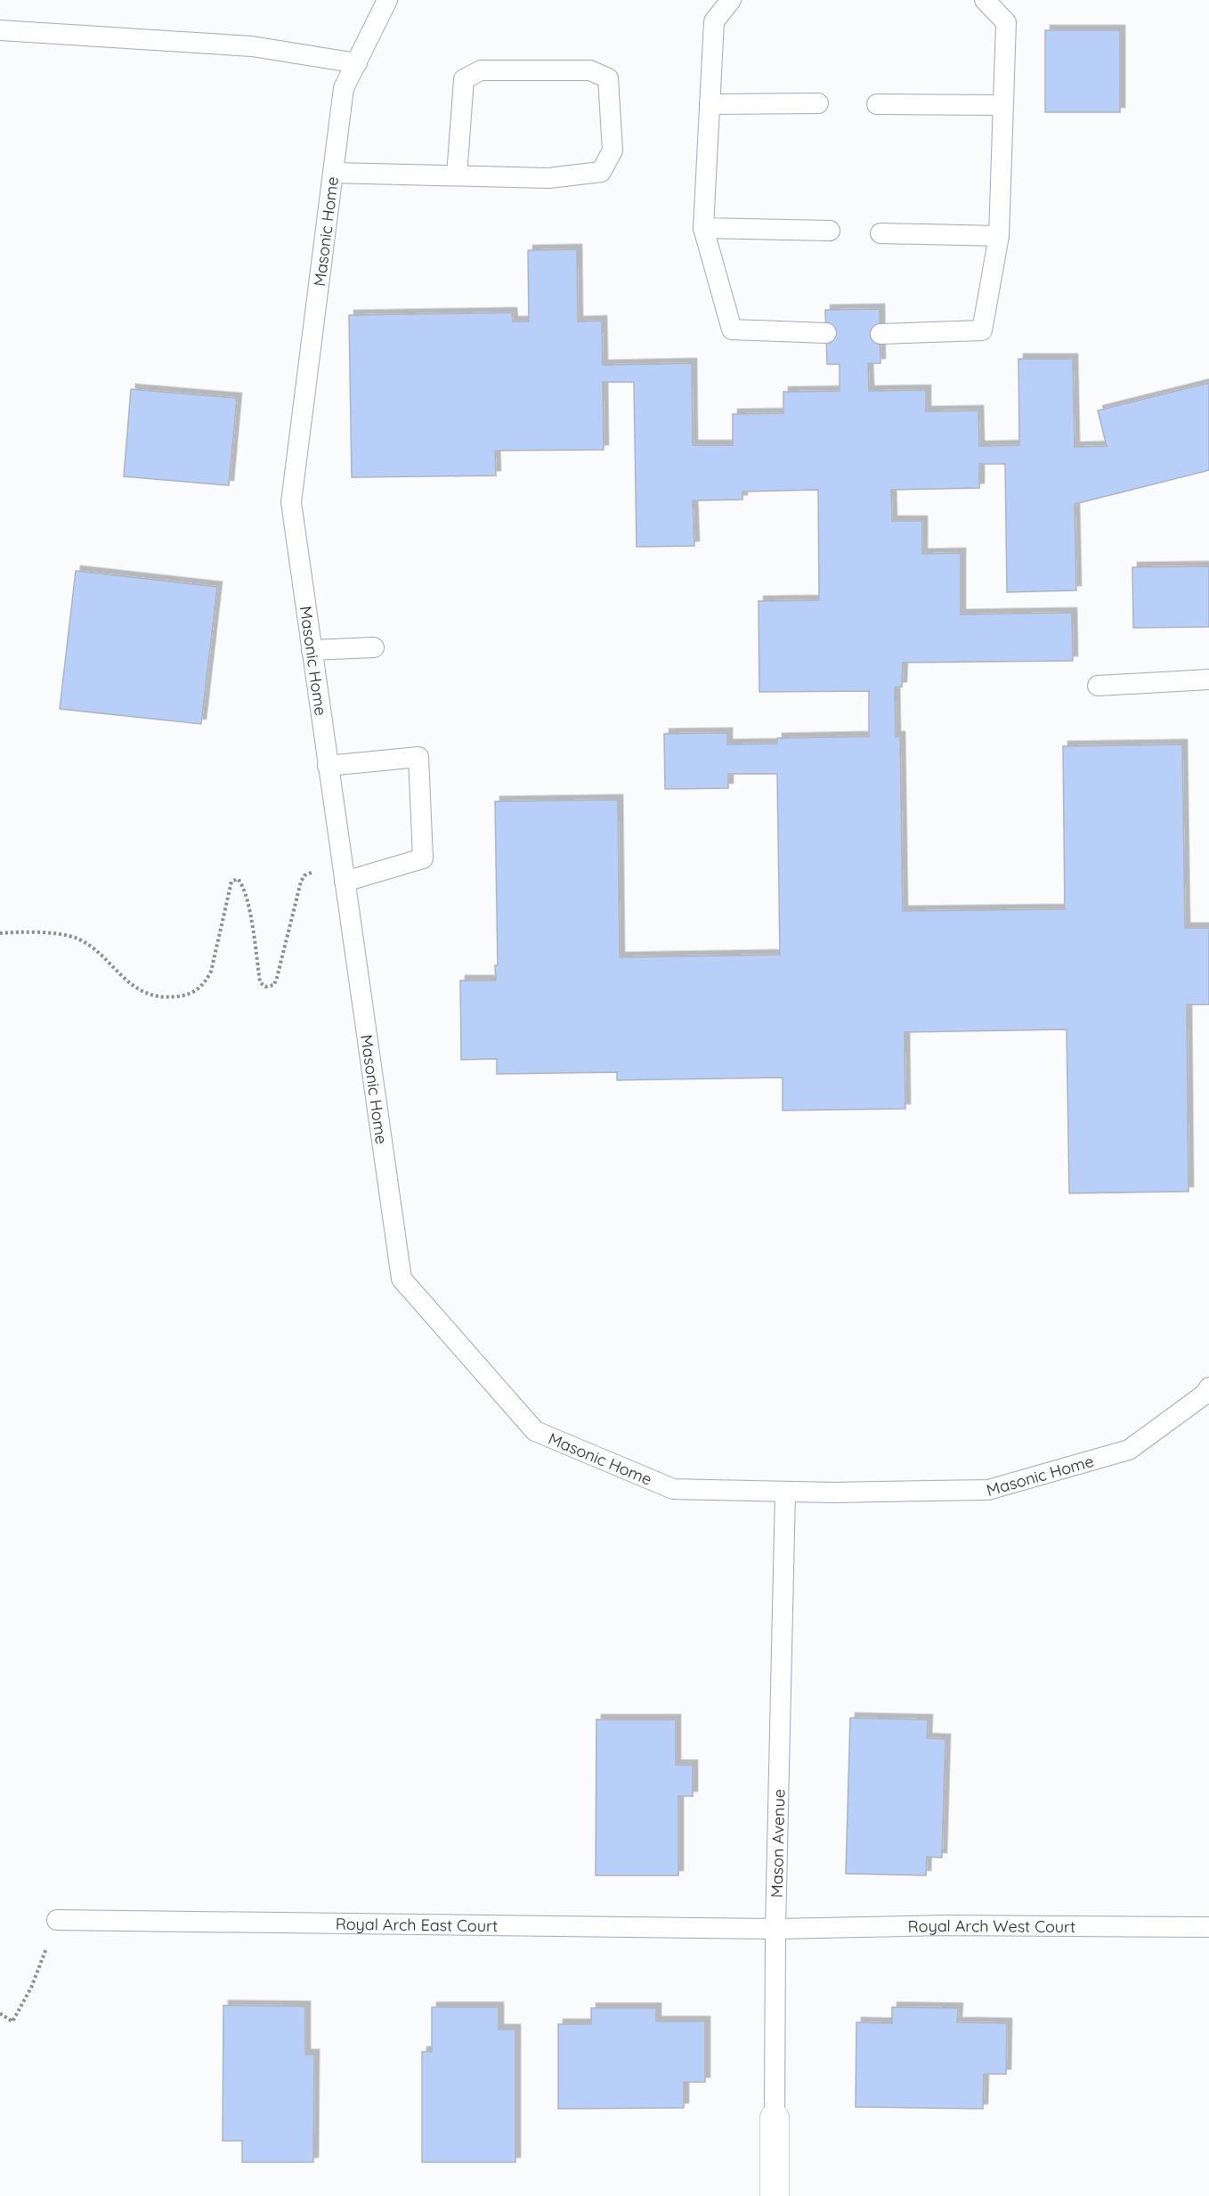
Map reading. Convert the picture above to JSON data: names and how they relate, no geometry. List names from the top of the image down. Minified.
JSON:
{"streets":{"street":["Mason Avenue"],"lane":["Masonic Home","Royal Arch East Court","Royal Arch West Court"]},"crossings":[["Masonic Home","Mason Avenue"],["Mason Avenue","Royal Arch East Court"],["Mason Avenue","Royal Arch West Court"],["Royal Arch East Court","Royal Arch West Court"]]}
